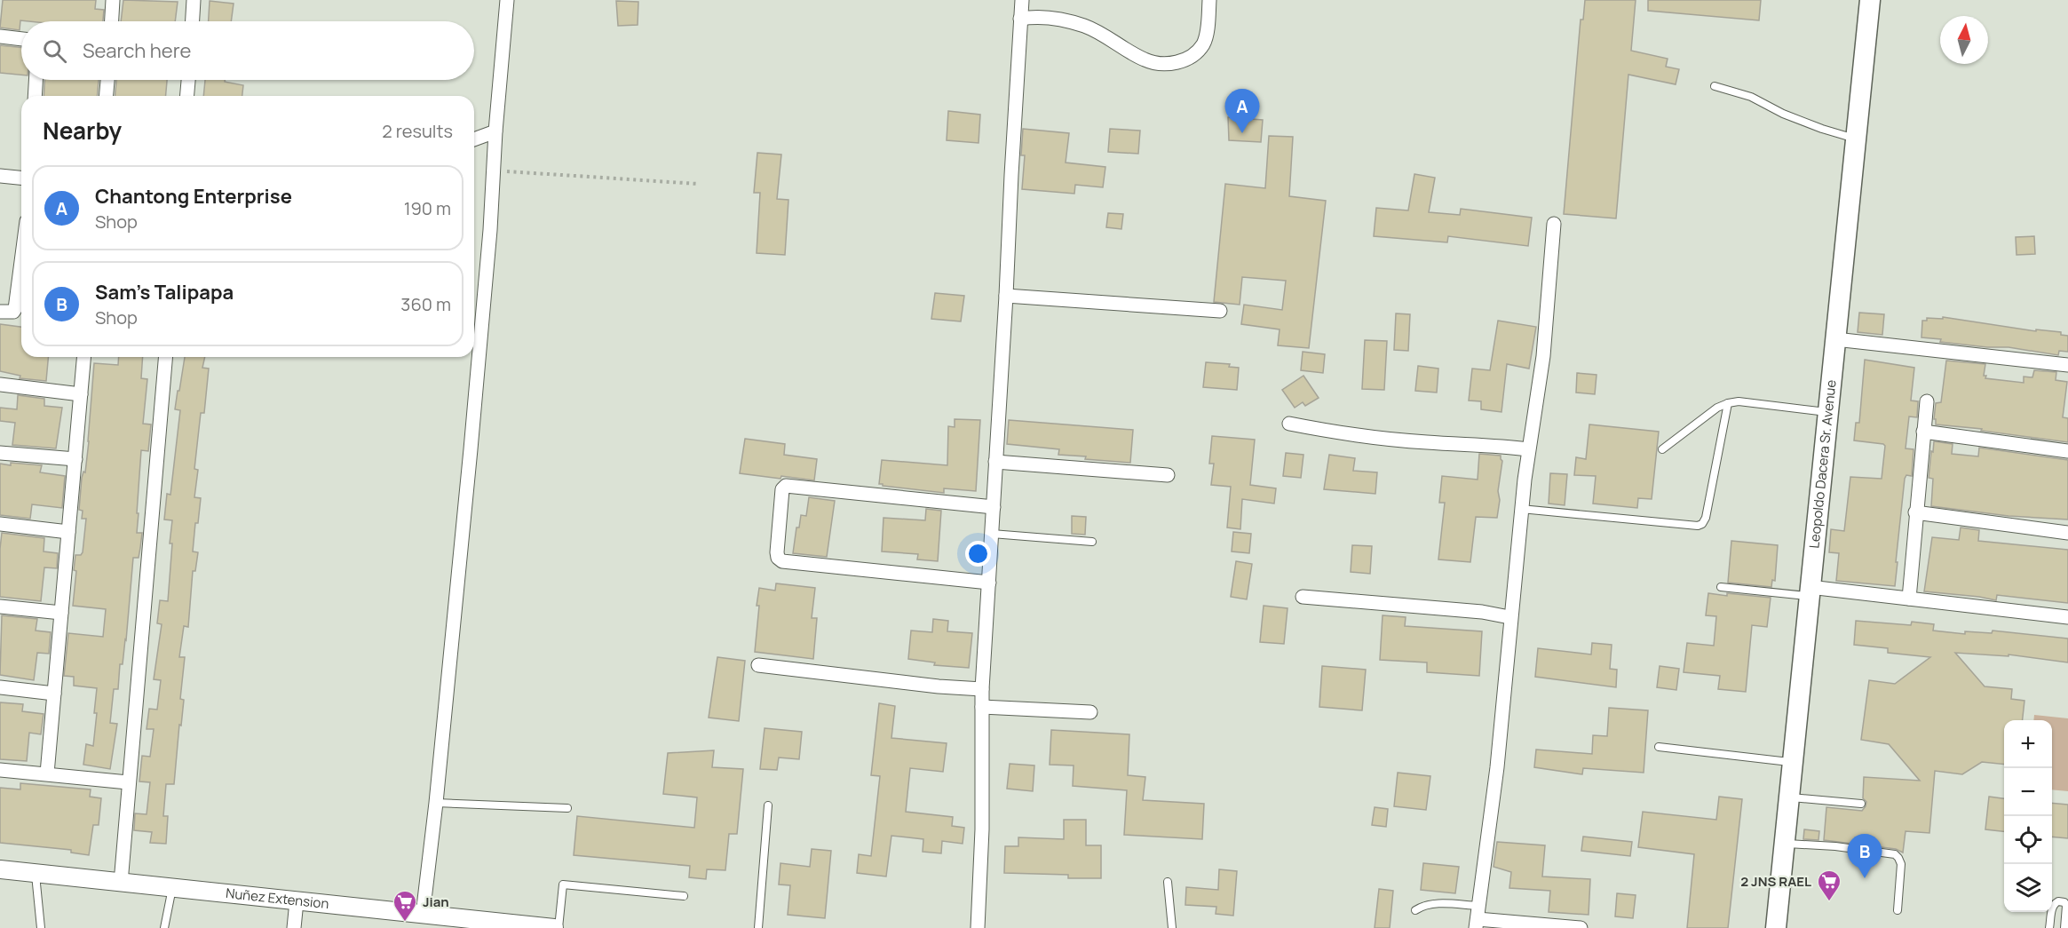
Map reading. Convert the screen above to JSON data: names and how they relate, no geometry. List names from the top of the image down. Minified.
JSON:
{"streets":{"main road":["Leopoldo Dacera Sr. Avenue"],"street":["Nuñez Extension"]},"places":{"supermarket":["2 JNS RAEL","Jian"]},"north":"top","page":{"search":"Search here","pins":["A","B"],"heading":["Nearby","2 results"],"list":[{"mark":"A","name":"Chantong Enterprise","note":"Shop","value":"190 m"},{"mark":"B","name":"Sam's Talipapa","note":"Shop","value":"360 m"}],"map_buttons":["+","−"]}}
